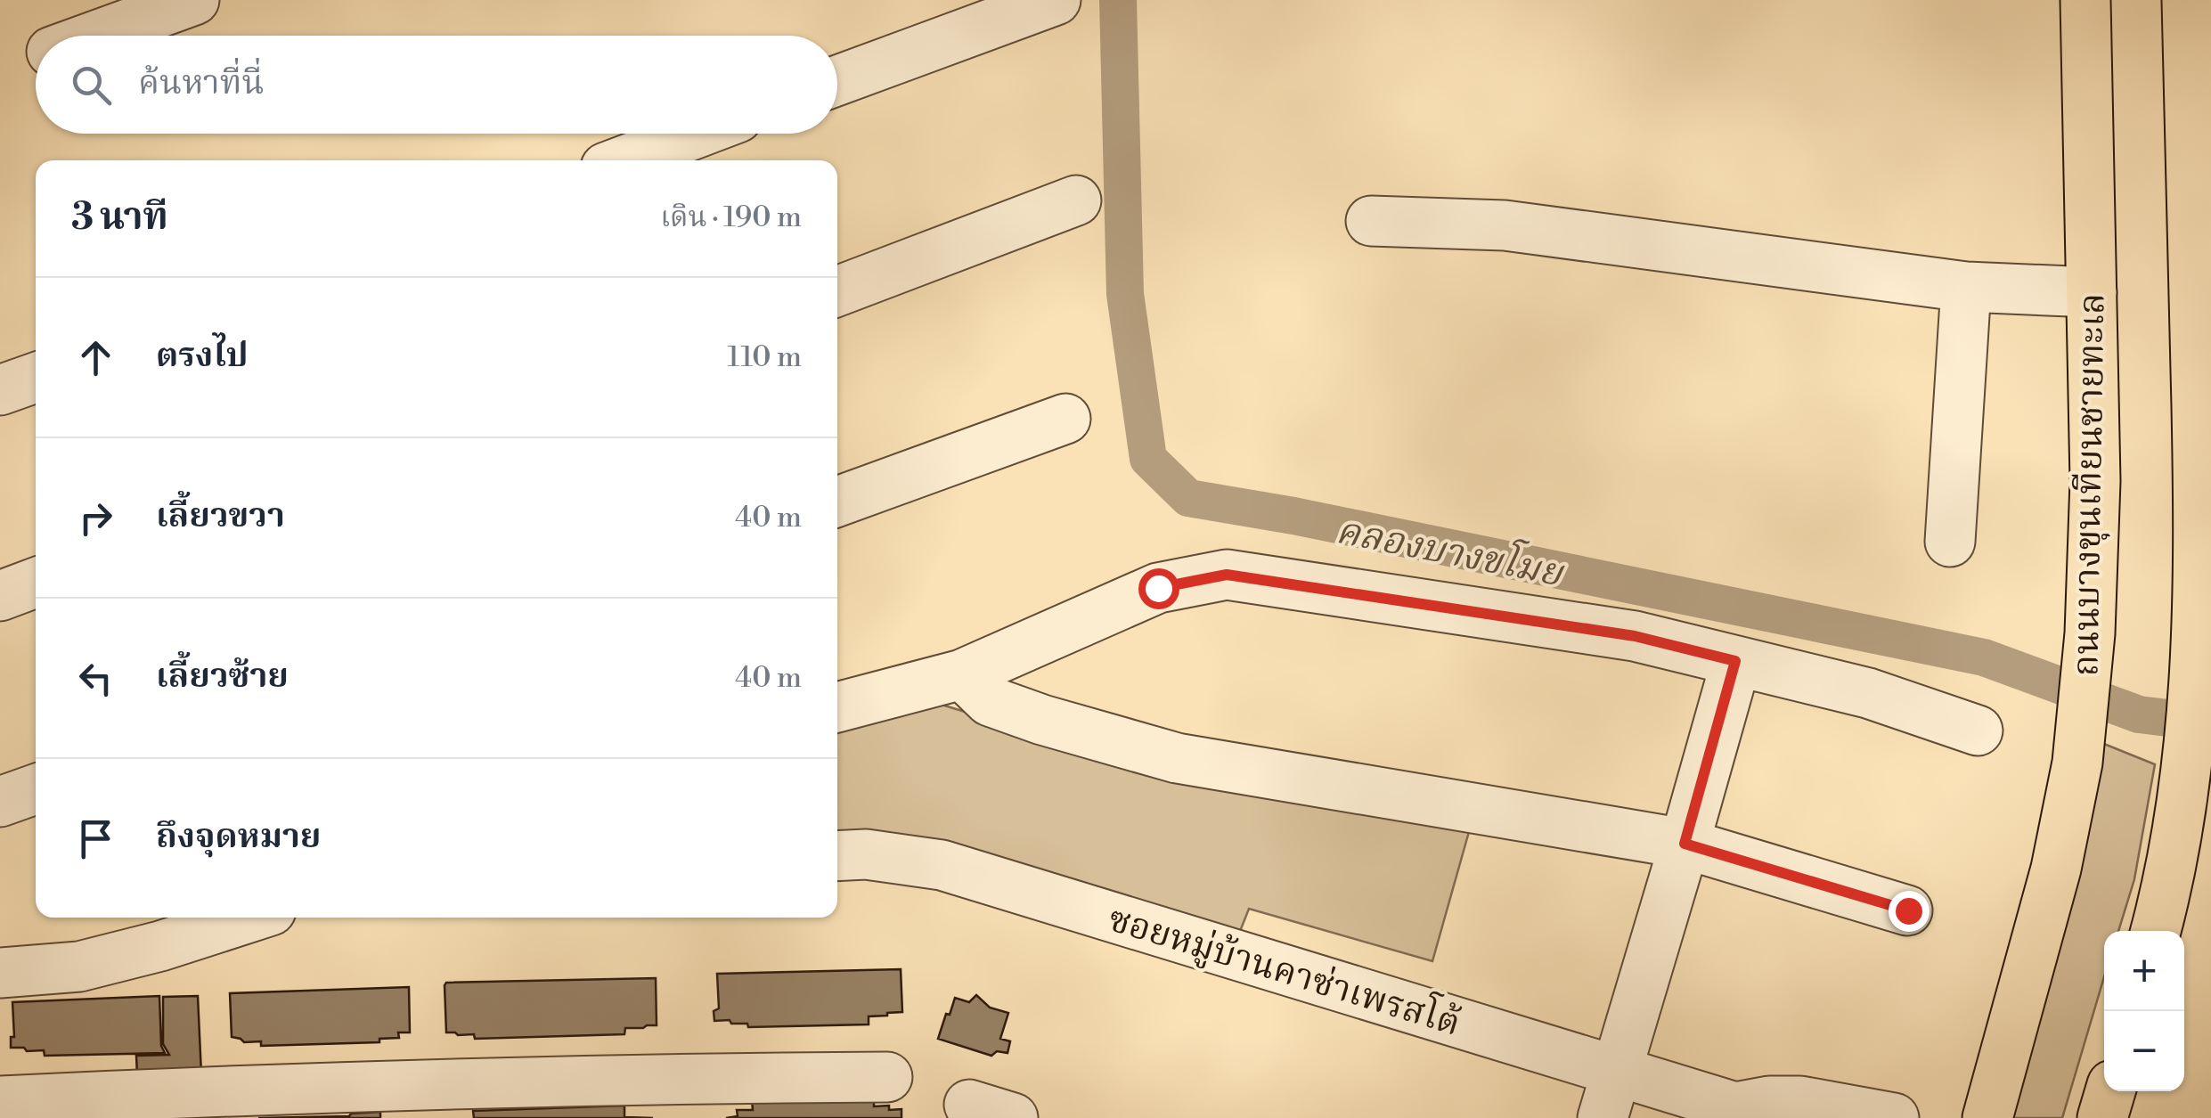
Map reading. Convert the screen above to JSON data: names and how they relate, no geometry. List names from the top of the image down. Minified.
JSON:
{"streets":{"main road":["ถนนบางขุนเทียนชายทะเล"],"street":["ซอยหมู่บ้านคาซ่าเพรสโต้"]},"water":["คลองบางขโมย"],"page":{"search":"ค้นหาที่นี่","heading":["3 นาที","เดิน · 190 m"],"list":[["ตรงไป","110 m"],["เลี้ยวขวา","40 m"],["เลี้ยวซ้าย","40 m"],"ถึงจุดหมาย"],"map_buttons":["+","−"]}}
